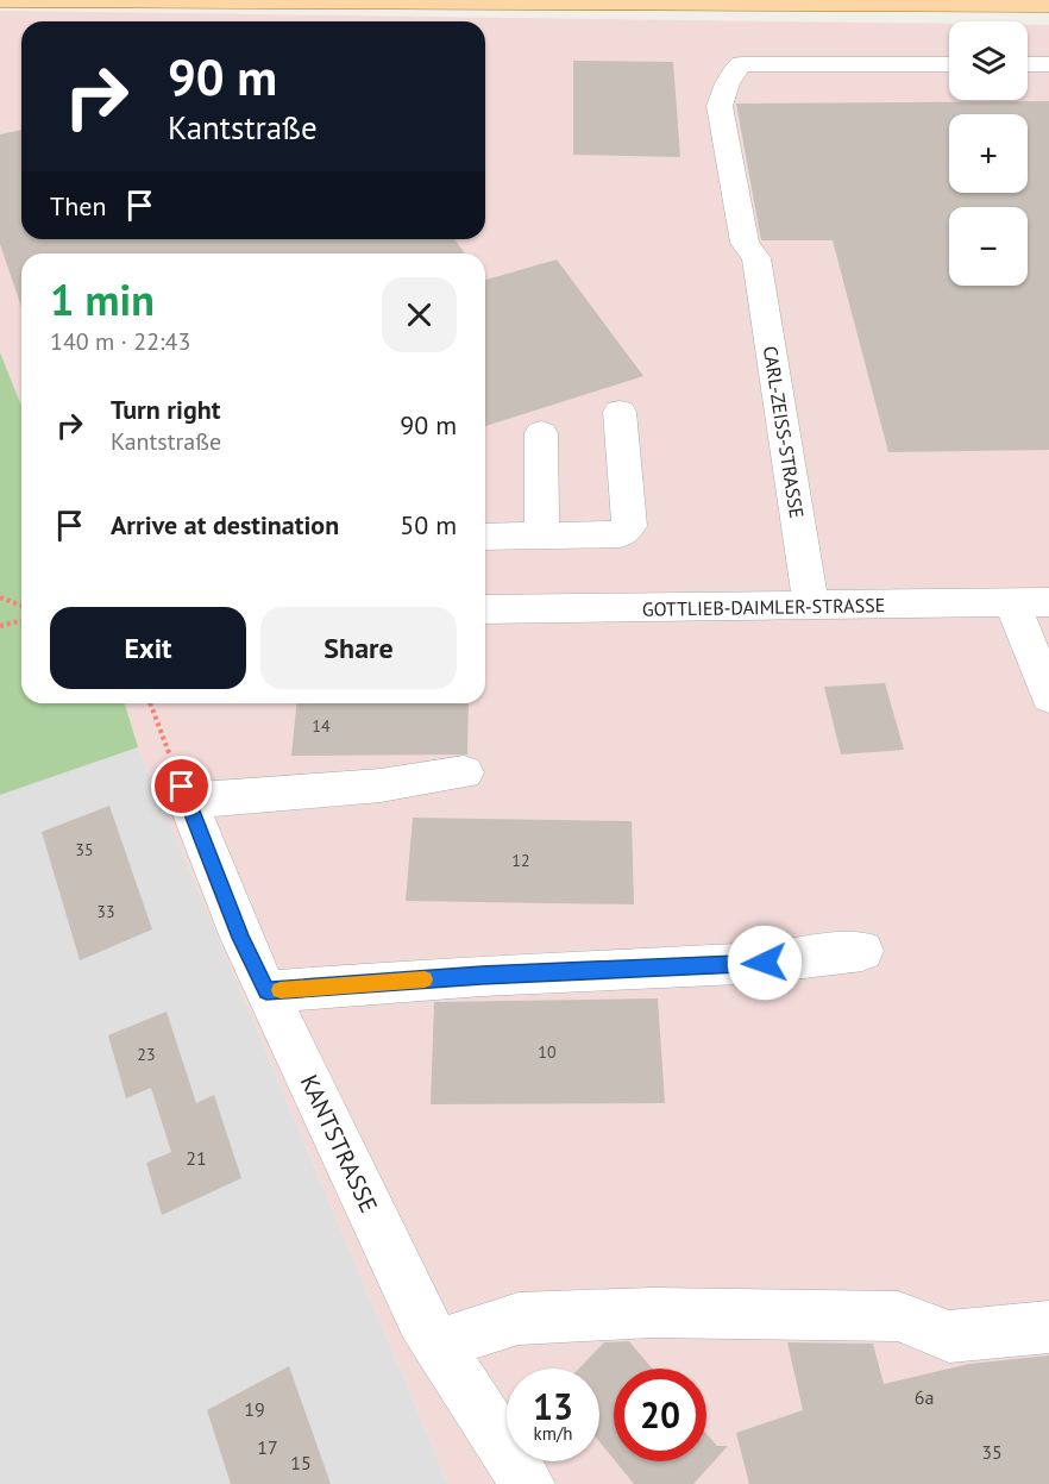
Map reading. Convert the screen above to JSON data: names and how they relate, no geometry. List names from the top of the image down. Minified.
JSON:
{"streets":{"street":["CARL-ZEISS-STRASSE","GOTTLIEB-DAIMLER-STRASSE","KANTSTRASSE"]},"crossings":[["CARL-ZEISS-STRASSE","GOTTLIEB-DAIMLER-STRASSE"]],"house_numbers":["14","35","12","33","10","23","21","6a","19","17","35","15"],"page":{"map_buttons":["+","−"],"turn":["90 m","Kantstraße"],"then":"Then","heading":["1 min","140 m · 22:43"],"list":[{"name":"Turn right","note":"Kantstraße","value":"90 m"},{"name":"Arrive at destination","value":"50 m"}],"buttons":["Exit","Share"],"speed":"13 km/h","limit":"20"}}
